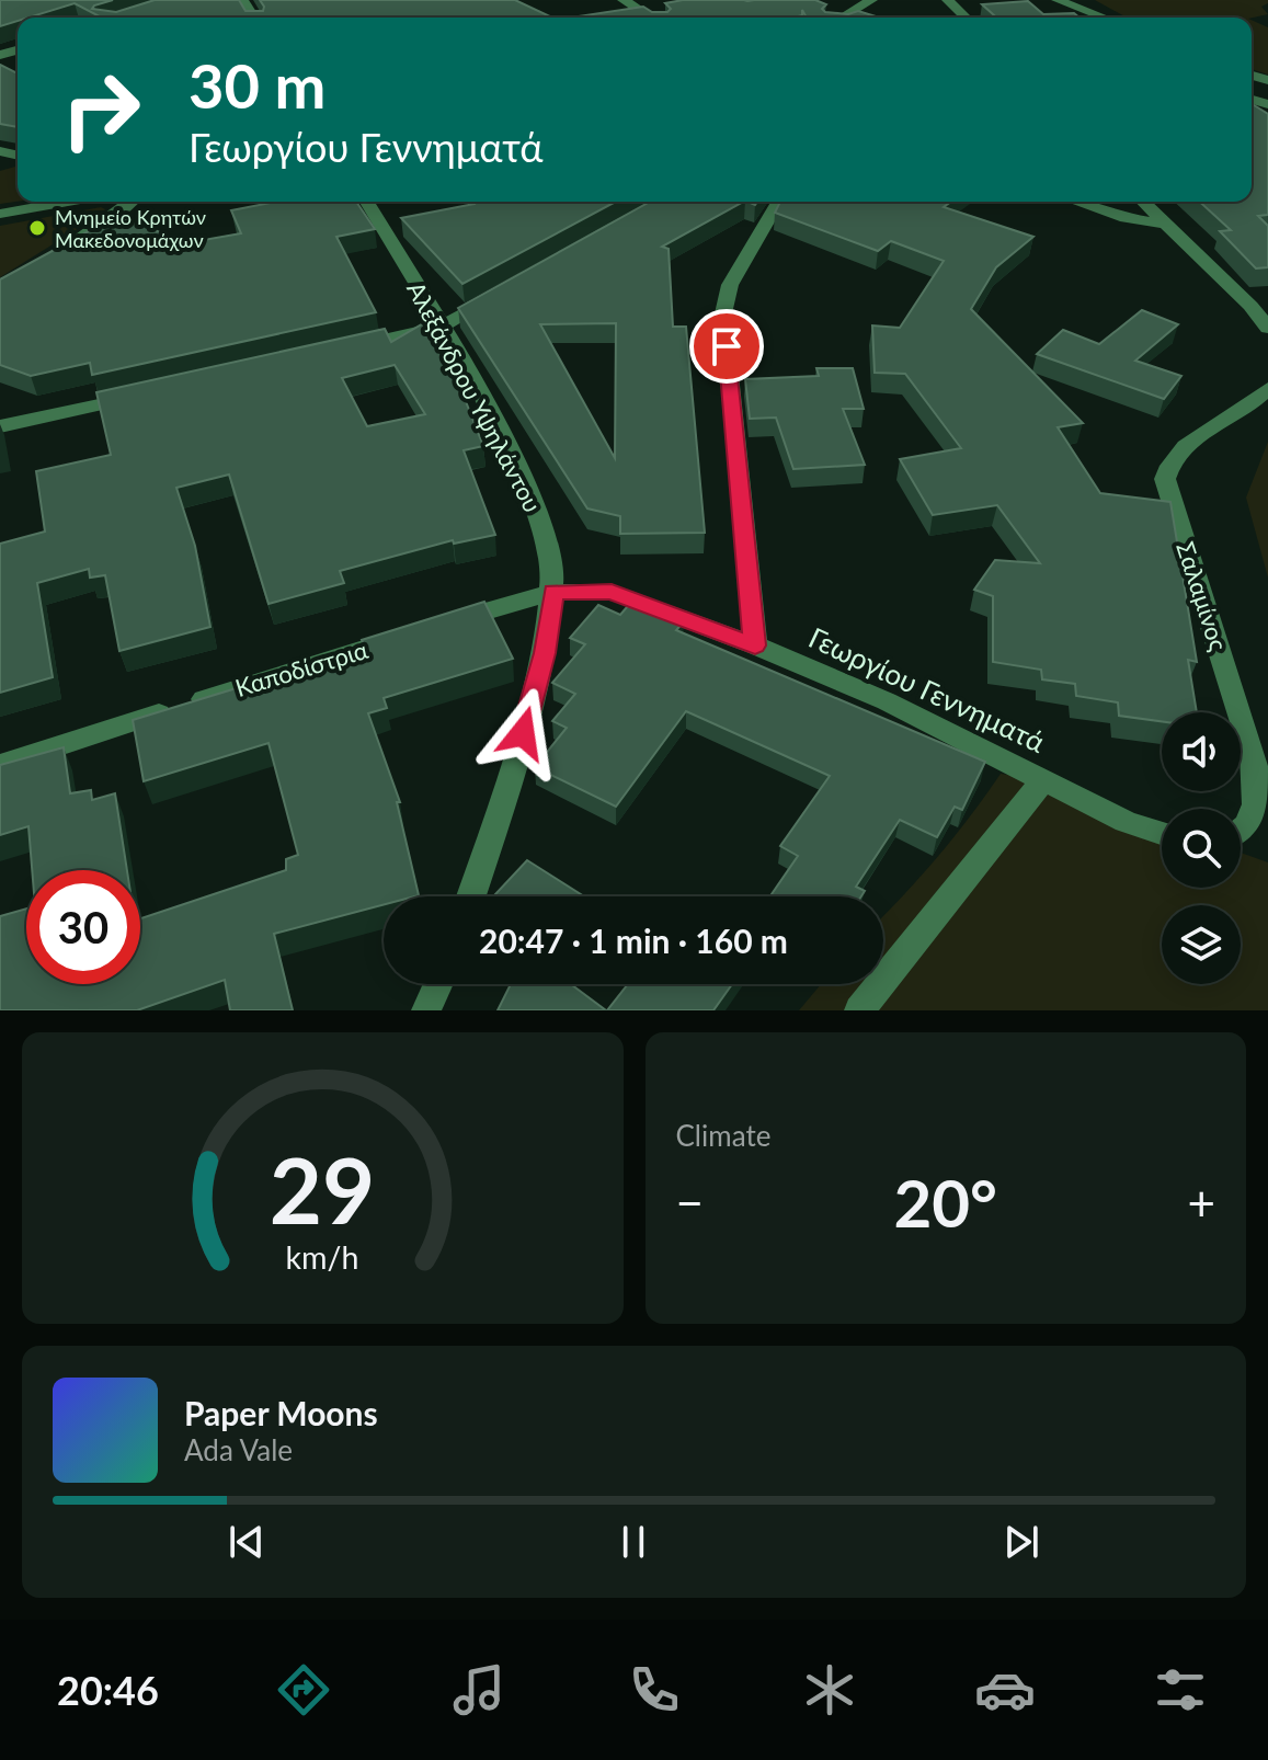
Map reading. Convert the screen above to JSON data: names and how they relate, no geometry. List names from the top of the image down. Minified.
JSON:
{"streets":{"street":["Αλεξάνδρου Υψηλάντου","Σαλαμίνος","Καποδίστρια","Γεωργίου Γεννηματά"]},"crossings":[["Αλεξάνδρου Υψηλάντου","Γεωργίου Γεννηματά"]],"places":["Μνημείο Κρητών Μακεδονομάχων"],"page":{"turn":["30 m","Γεωργίου Γεννηματά"],"limit":"30","trip":"20:47 · 1 min · 160 m","tile":"Climate","heat":["−","20°","+"],"song":["Paper Moons","Ada Vale"],"tabs":"20:46","gauge":["29","km/h"]}}
